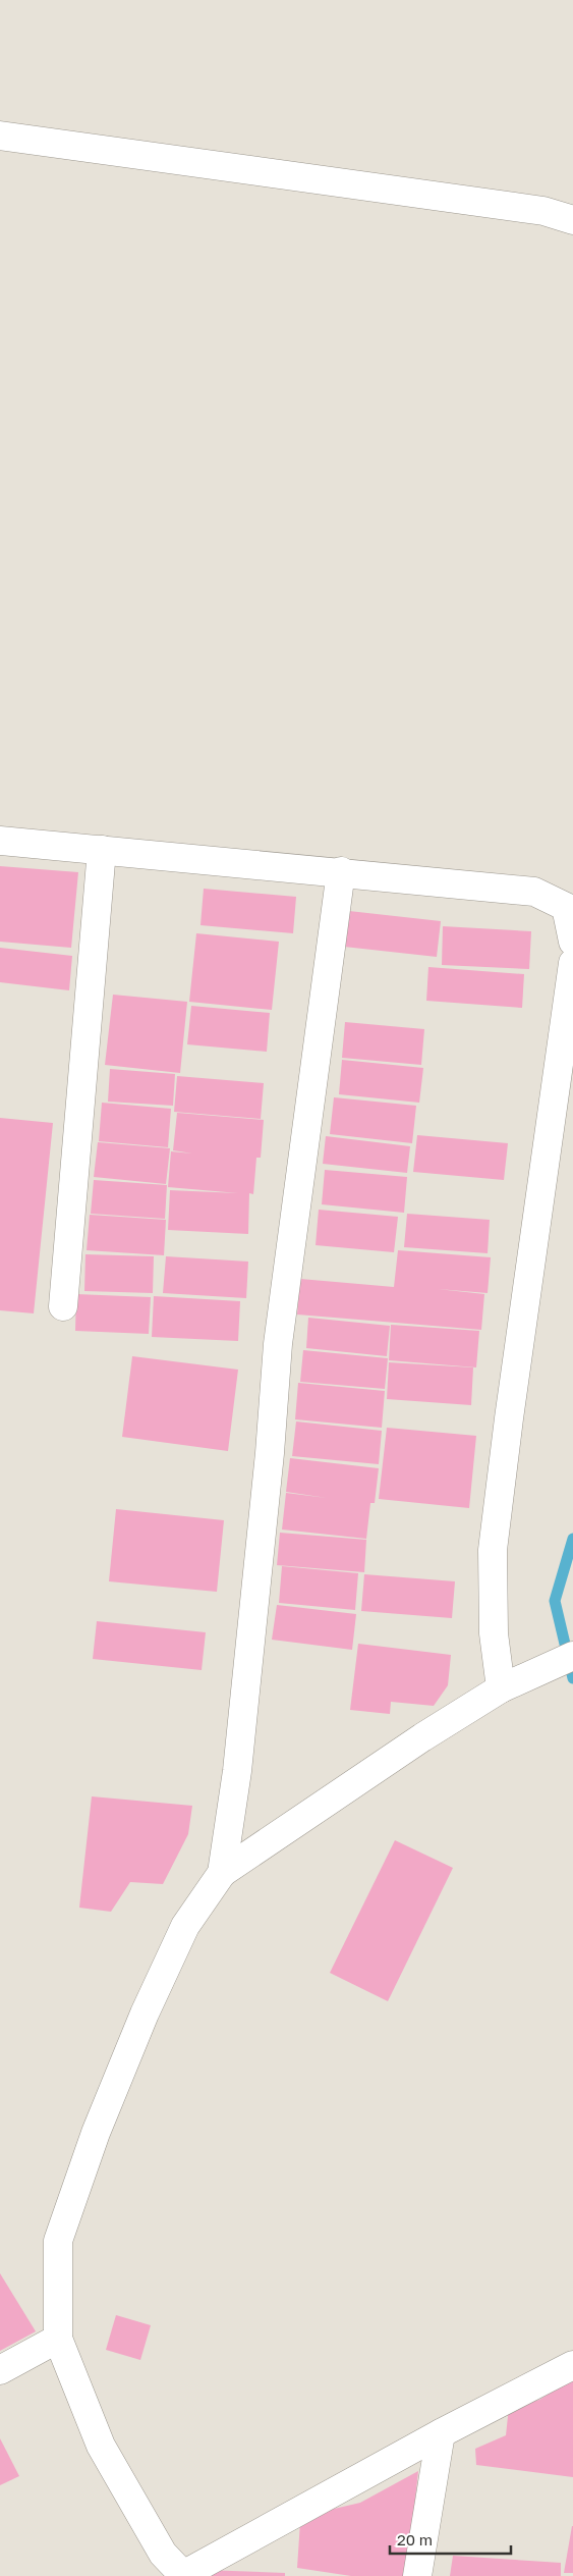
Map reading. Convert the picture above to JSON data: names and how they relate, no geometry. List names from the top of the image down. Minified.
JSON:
{"scale_bar":"20 m"}
